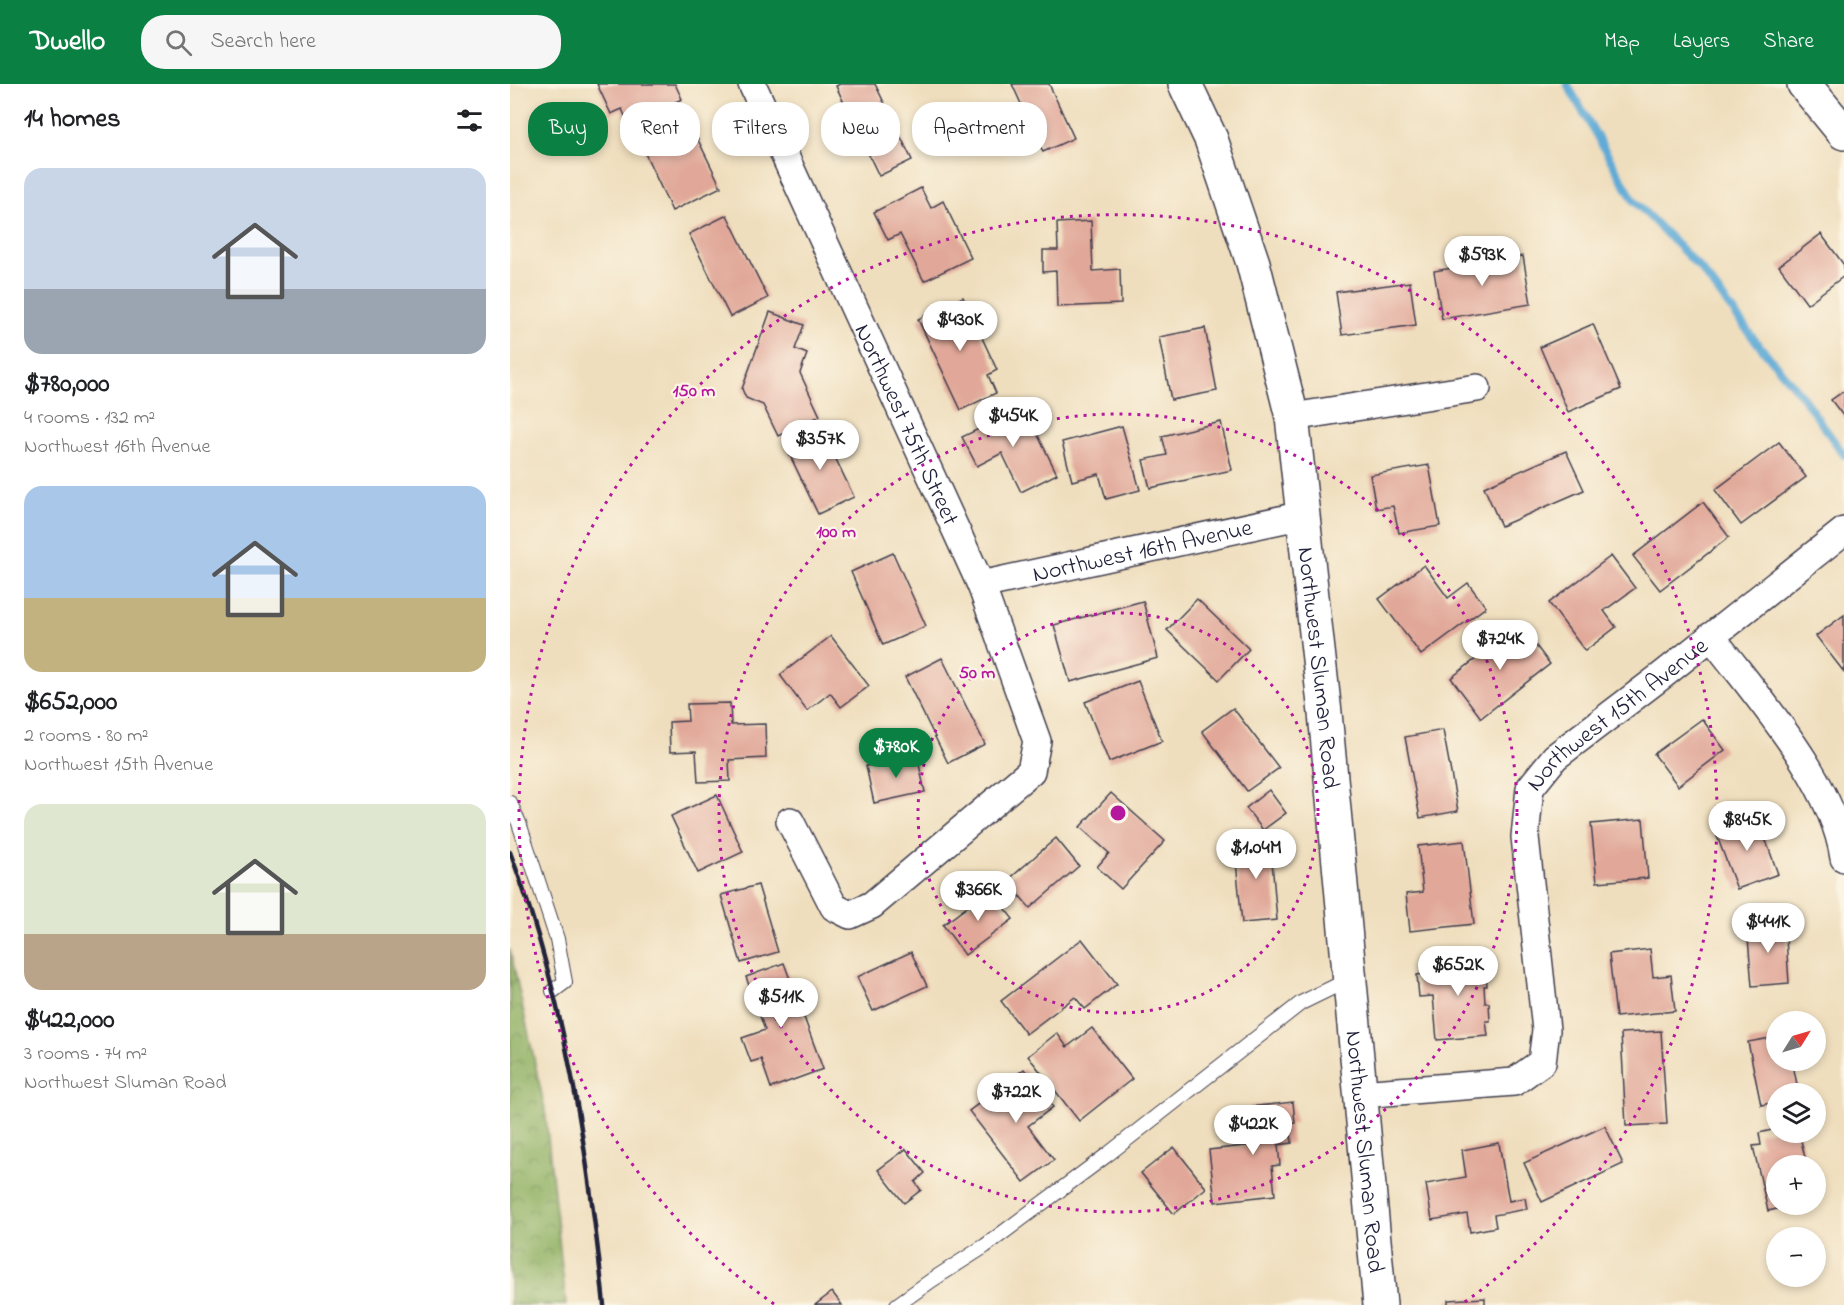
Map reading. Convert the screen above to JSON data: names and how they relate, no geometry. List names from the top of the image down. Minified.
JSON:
{"streets":{"street":["Northwest 75th Street","Northwest 16th Avenue","Northwest Sluman Road","Northwest 15th Avenue"]},"crossings":[["Northwest 75th Street","Northwest 16th Avenue"],["Northwest 16th Avenue","Northwest Sluman Road"],["Northwest Sluman Road","Northwest 15th Avenue"]],"north":"top right","page":{"header":"Dwello","search":"Search here","nav":["Map","Layers","Share"],"heading":"14 homes","chip":["Buy","Rent","Filters","New","Apartment"],"list":[{"name":"$780,000","note":"4 rooms · 132 m² · Northwest 16th Avenue"},{"name":"$652,000","note":"2 rooms · 80 m² · Northwest 15th Avenue"},{"name":"$422,000","note":"3 rooms · 74 m² · Northwest Sluman Road"}],"price":["$593K","$430K","$454K","$357K","$724K","$780K","$845K","$1.04M","$366K","$441K","$652K","$511K","$722K","$422K"],"map_buttons":["+","−"]},"rings":["150 m","100 m","50 m"]}
